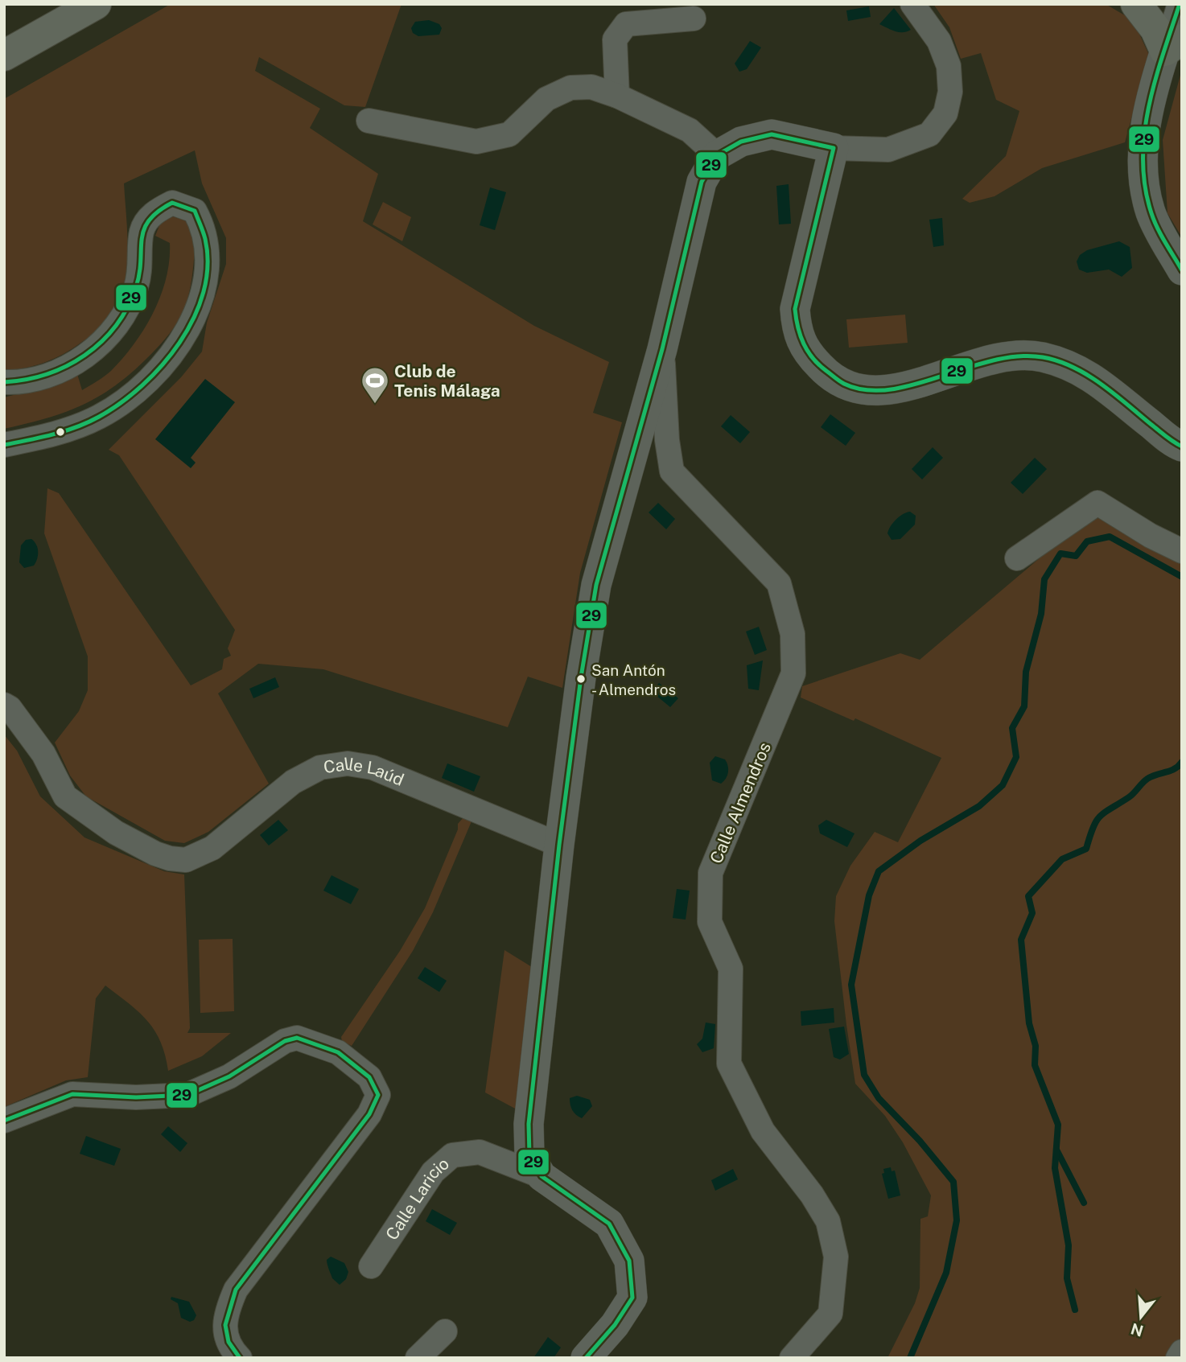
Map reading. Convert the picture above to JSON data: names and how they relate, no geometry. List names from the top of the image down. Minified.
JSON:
{"streets":{"street":["Calle Laúd","Calle Almendros","Calle Laricio"]},"places":{"sports":["Club de Tenis Málaga"],"other":["San Antón - Almendros"]},"lines":["transit line 29"],"north":"bottom"}
